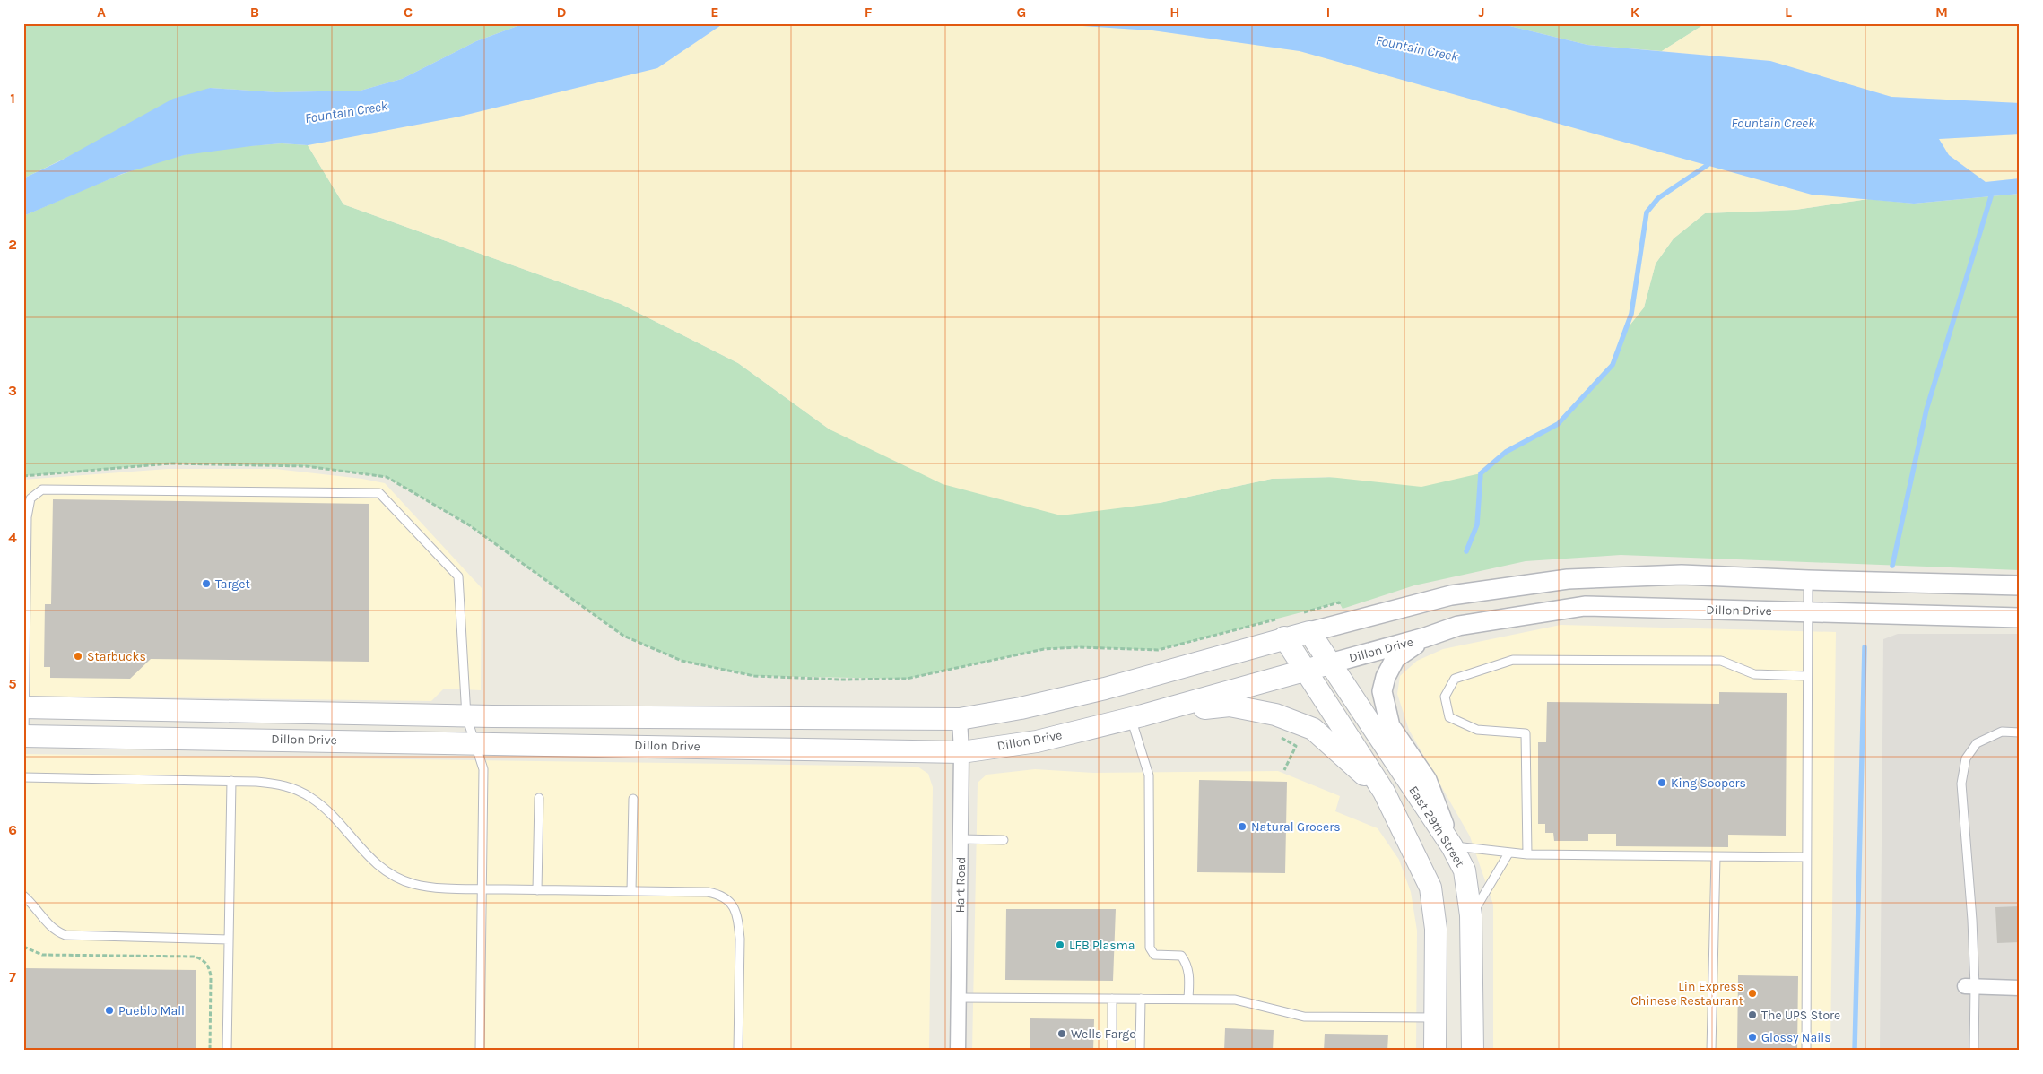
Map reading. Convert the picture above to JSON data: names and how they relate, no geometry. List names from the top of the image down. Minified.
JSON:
{"streets":{"main road":["Dillon Drive","East 29th Street"],"street":["Hart Road"]},"crossings":[["Dillon Drive","East 29th Street"],["Dillon Drive","Hart Road"]],"water":["Fountain Creek"],"places":["Target","Starbucks","King Soopers","Natural Grocers","LFB Plasma","Lin Express Chinese Restaurant","Pueblo Mall","The UPS Store","Wells Fargo","Glossy Nails"],"grid":{"columns":["A","B","C","D","E","F","G","H","I","J","K","L","M"],"rows":["1","2","3","4","5","6","7"]}}
